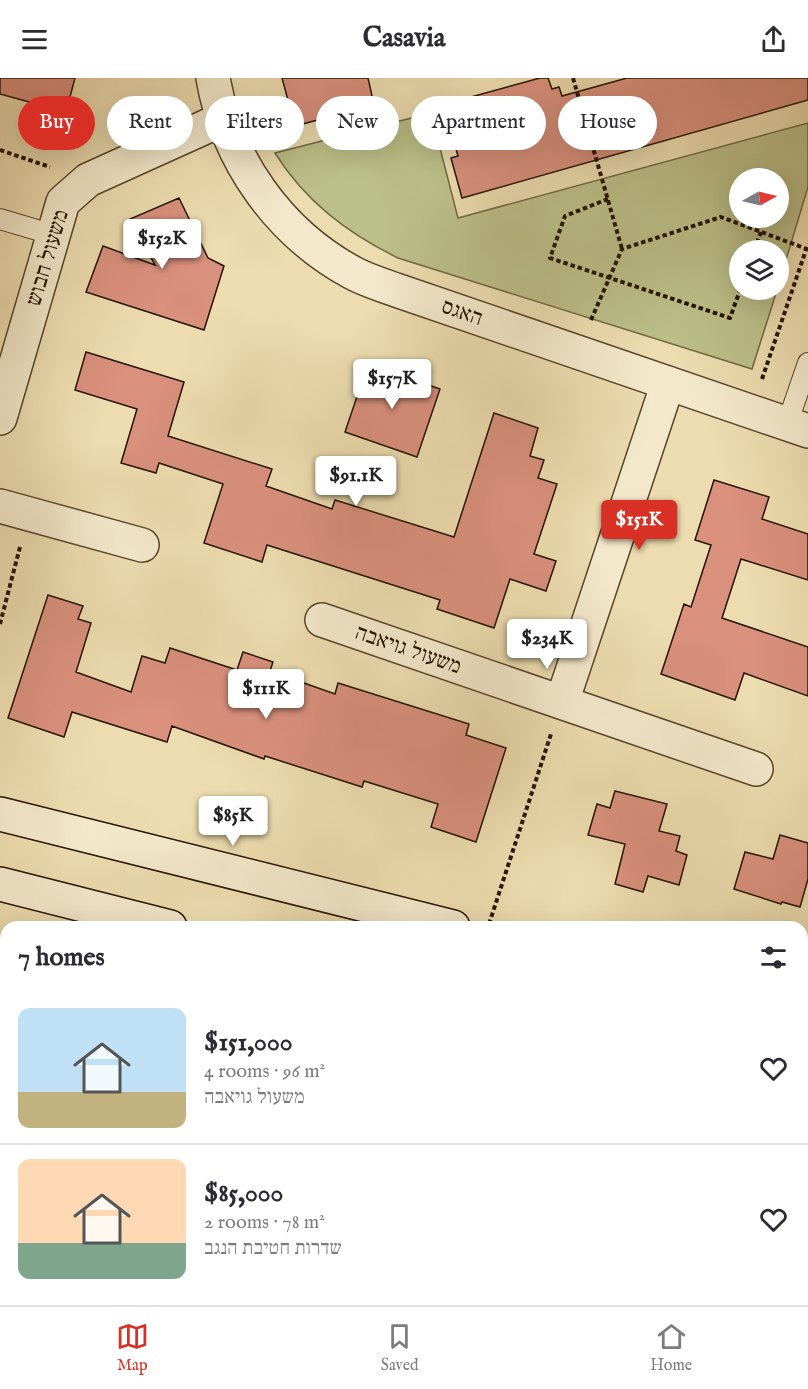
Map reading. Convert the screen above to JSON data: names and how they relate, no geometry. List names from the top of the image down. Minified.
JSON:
{"streets":{"street":["משעול חבוש","האגס","משעול גויאבה"]},"north":"right","page":{"header":"Casavia","chip":["Buy","Rent","Filters","New","Apartment","House"],"price":["$152K","$157K","$91.1K","$151K","$234K","$111K","$85K"],"heading":"7 homes","list":[{"name":"$151,000","note":"4 rooms · 96 m² · משעול גויאבה"},{"name":"$85,000","note":"2 rooms · 78 m² · שדרות חטיבת הנגב"}],"tabs":["Map","Saved","Home"]}}
